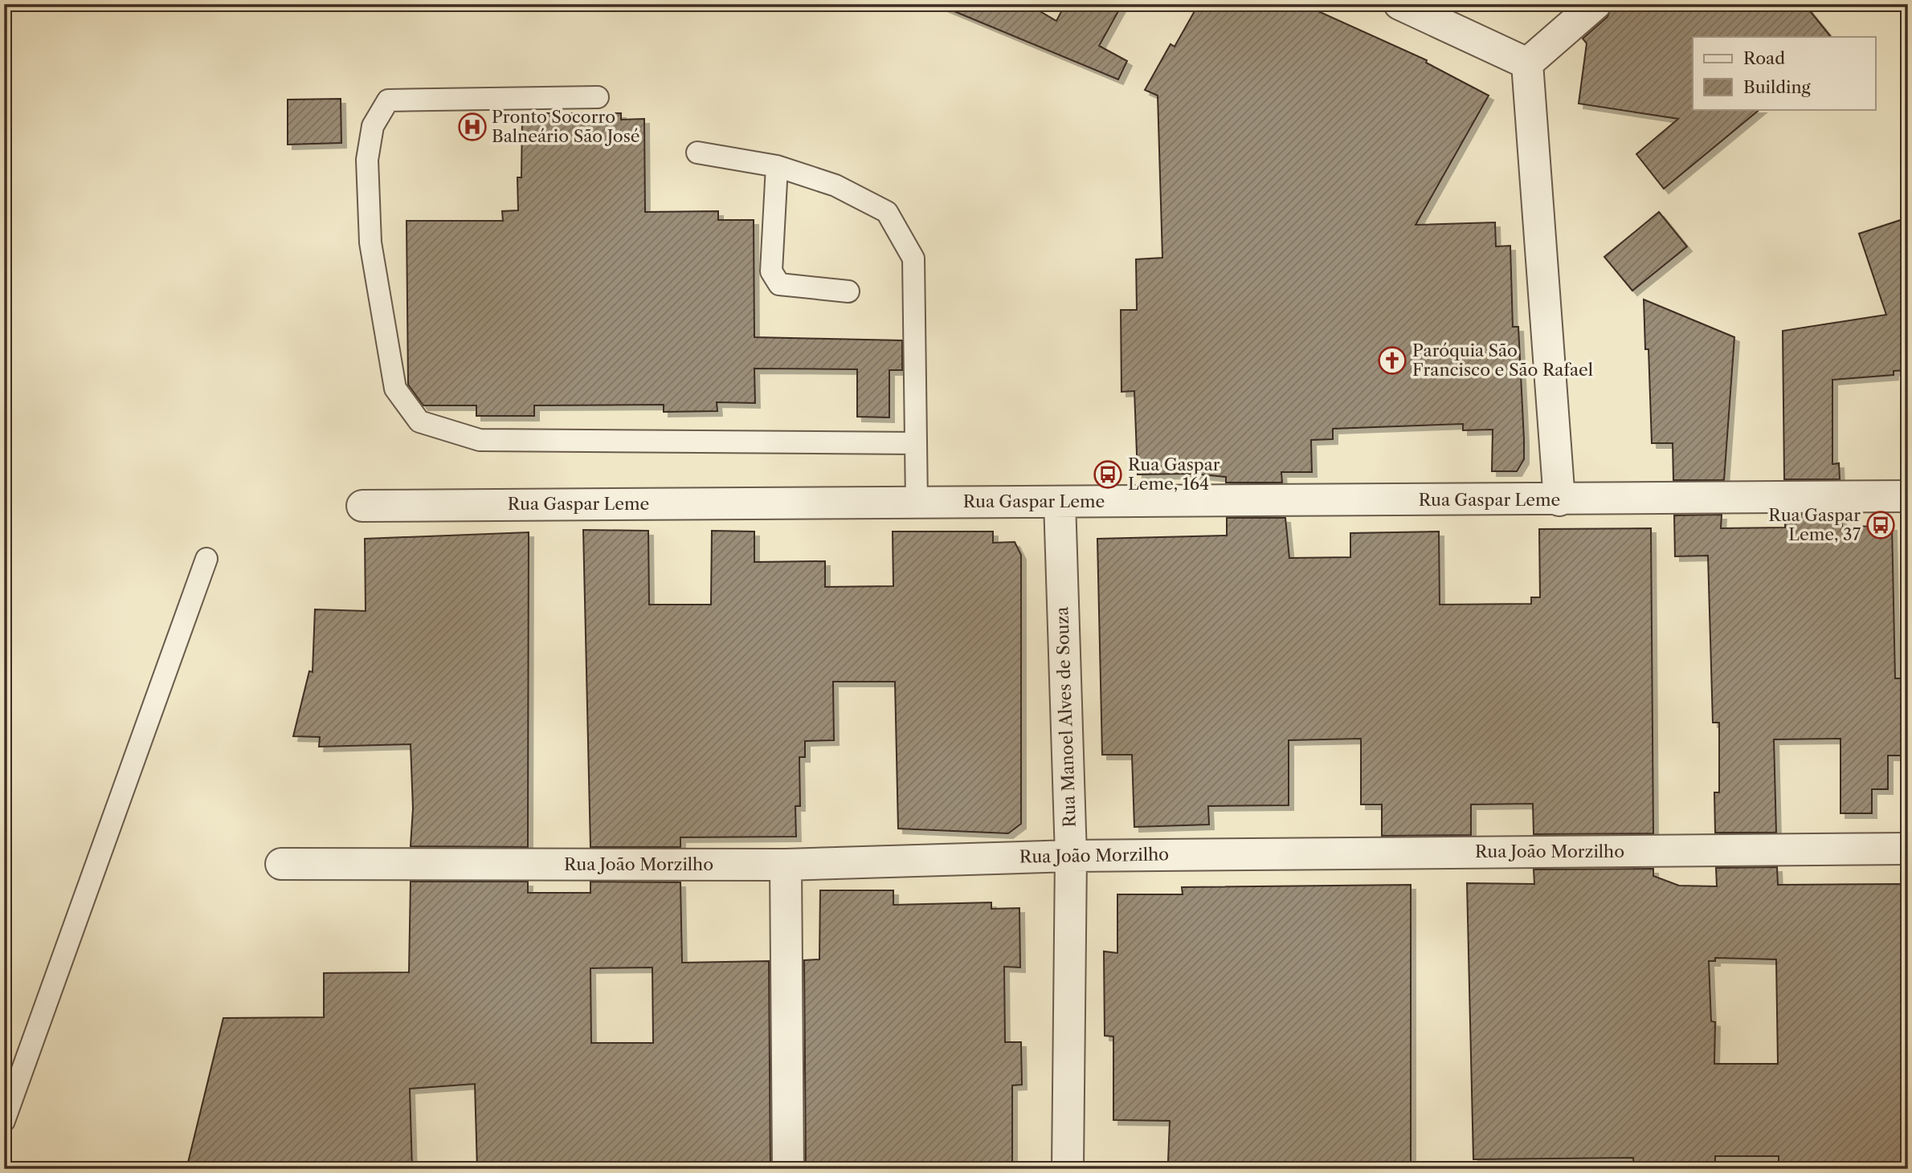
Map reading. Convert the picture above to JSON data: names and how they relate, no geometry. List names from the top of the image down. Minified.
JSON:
{"streets":{"street":["Rua Gaspar Leme","Rua Manoel Alves de Souza","Rua João Morzilho"]},"crossings":[["Rua Gaspar Leme","Rua Manoel Alves de Souza"],["Rua Manoel Alves de Souza","Rua João Morzilho"]],"places":{"hospital":["Pronto Socorro Balneário São José"],"church":["Paróquia São Francisco e São Rafael"],"bus stop":["Rua Gaspar Leme, 164","Rua Gaspar Leme, 37"]},"legend":["Road","Building"]}
